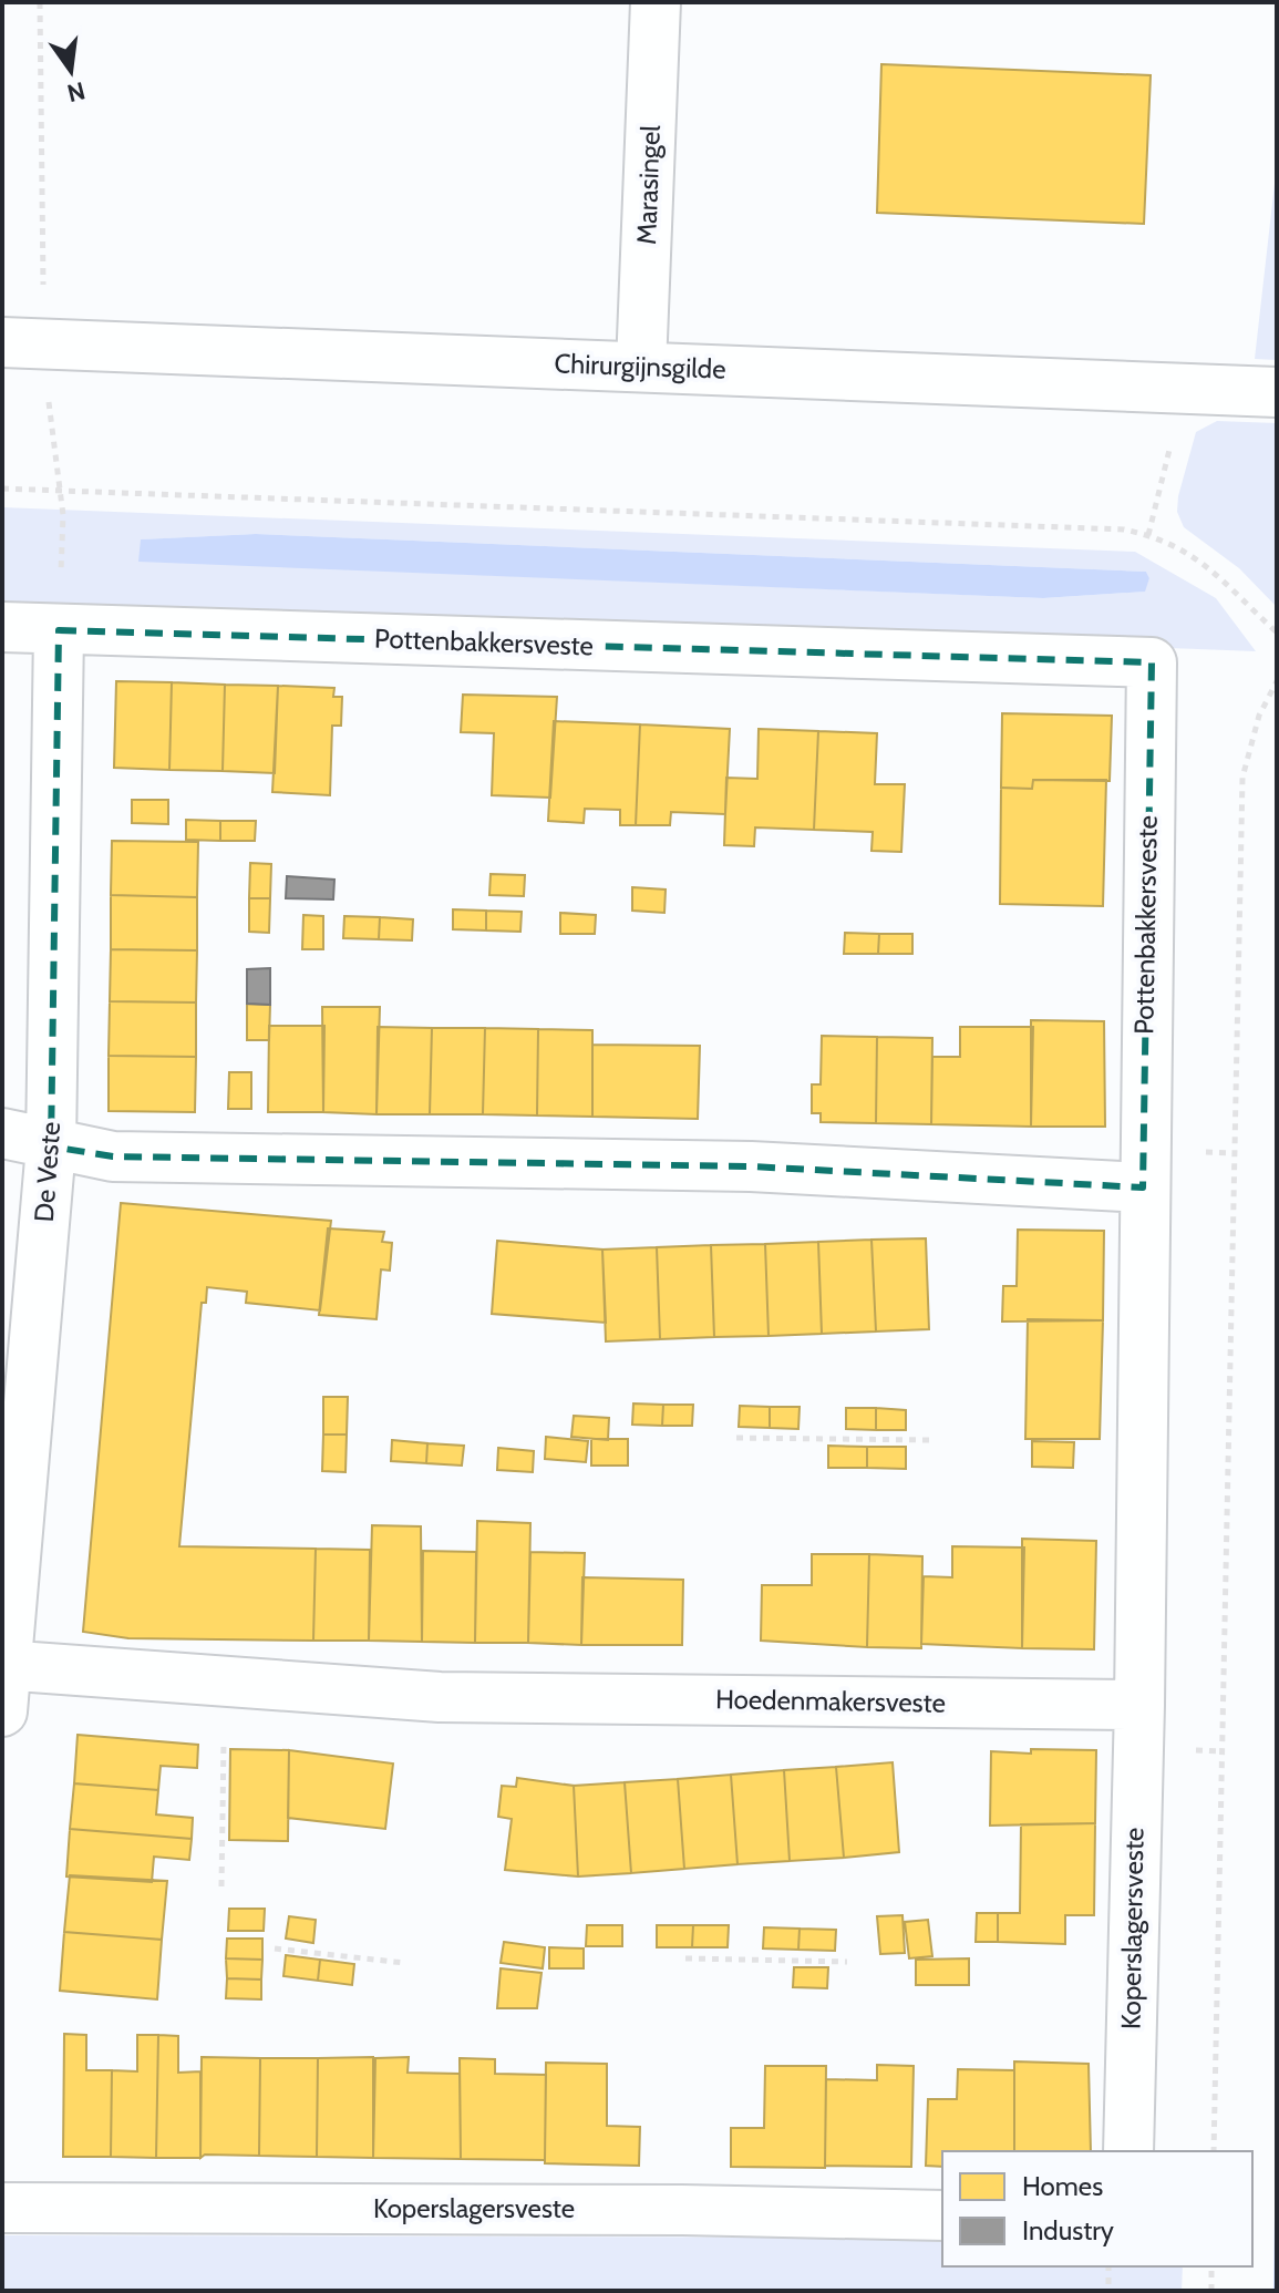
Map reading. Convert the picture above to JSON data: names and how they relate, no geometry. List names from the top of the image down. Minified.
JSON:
{"streets":{"street":["Marasingel","Chirurgijnsgilde","Pottenbakkersveste","De Veste","Hoedenmakersveste","Koperslagersveste"]},"crossings":[["Marasingel","Chirurgijnsgilde"],["Pottenbakkersveste","De Veste"],["De Veste","Hoedenmakersveste"],["Hoedenmakersveste","Koperslagersveste"]],"legend":["Homes","Industry"],"north":"bottom"}
